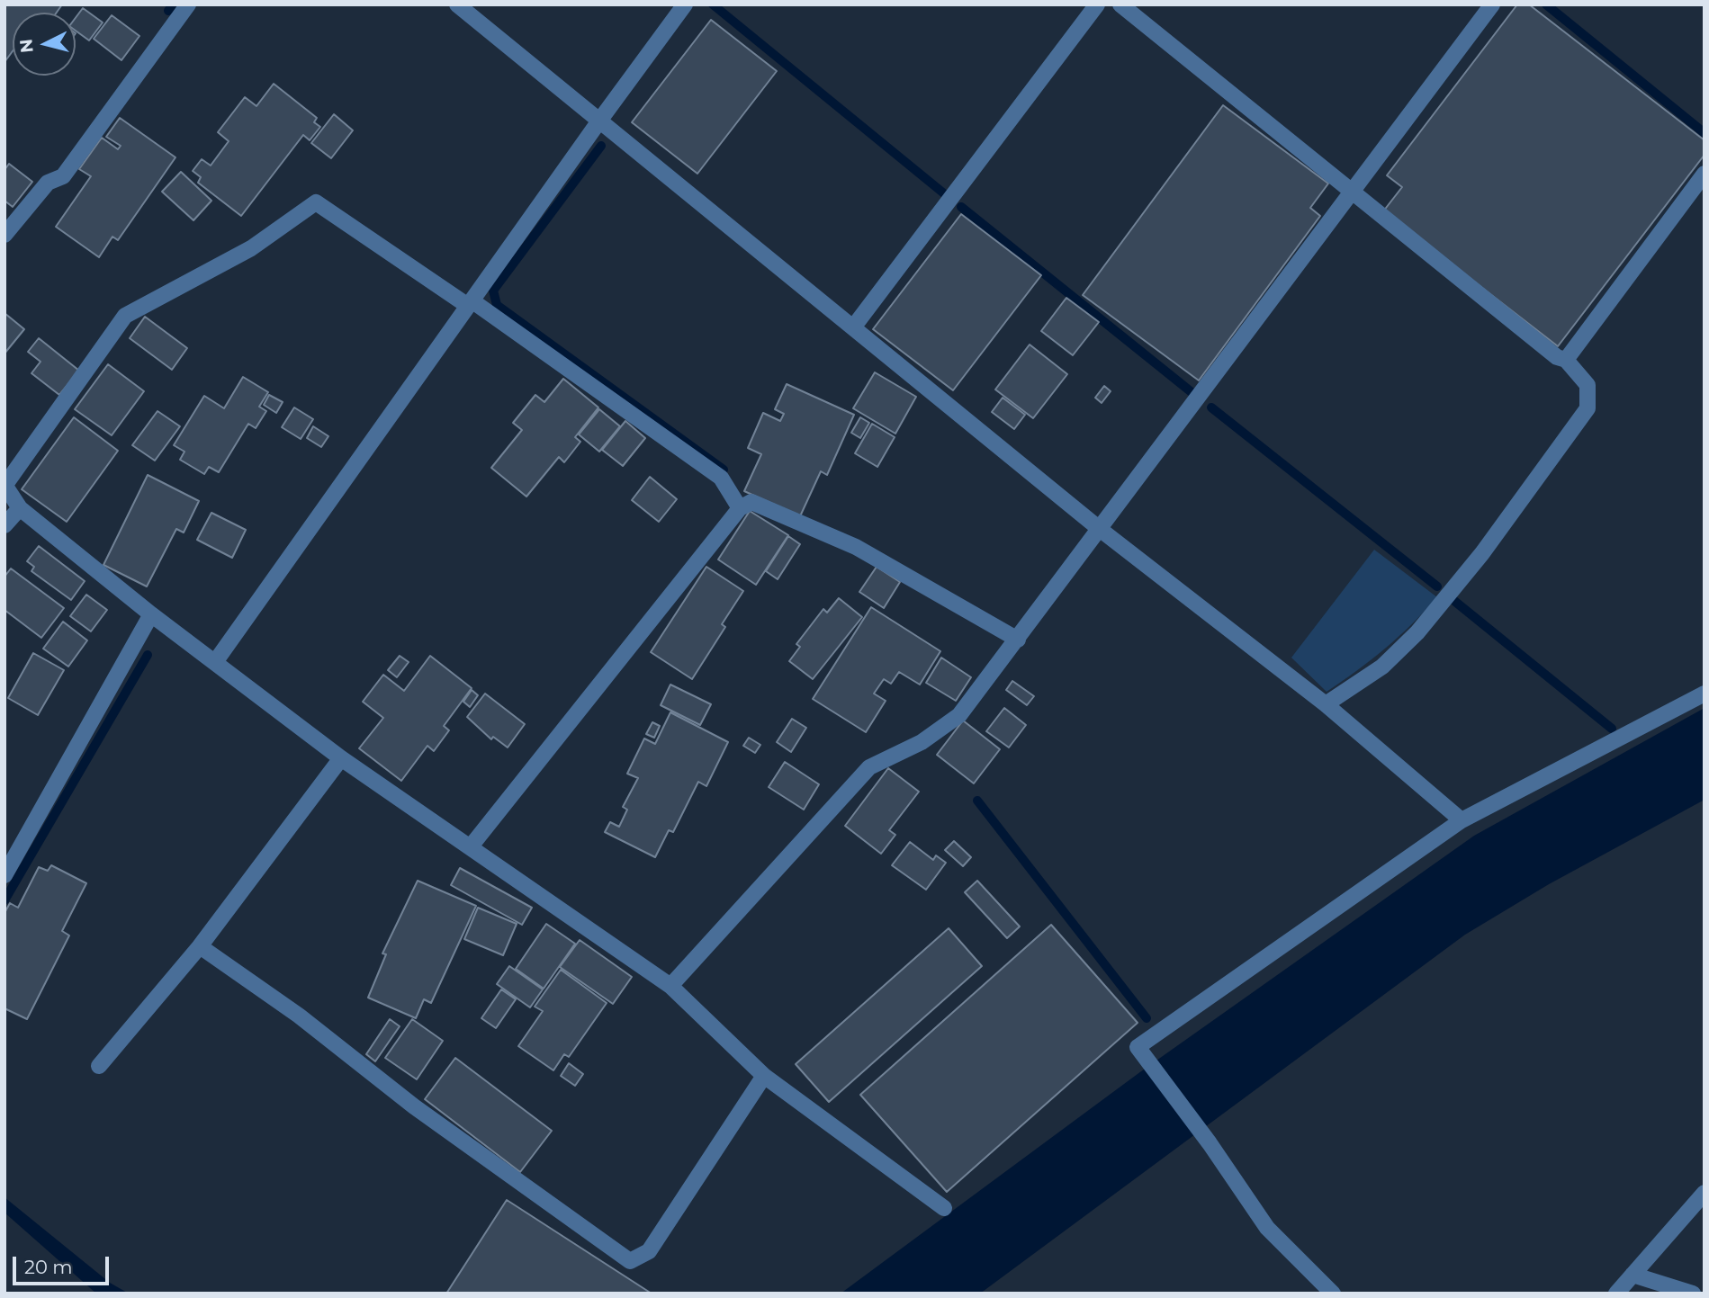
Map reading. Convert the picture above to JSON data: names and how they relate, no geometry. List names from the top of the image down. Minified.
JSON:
{"scale_bar":"20 m","north":"left"}
